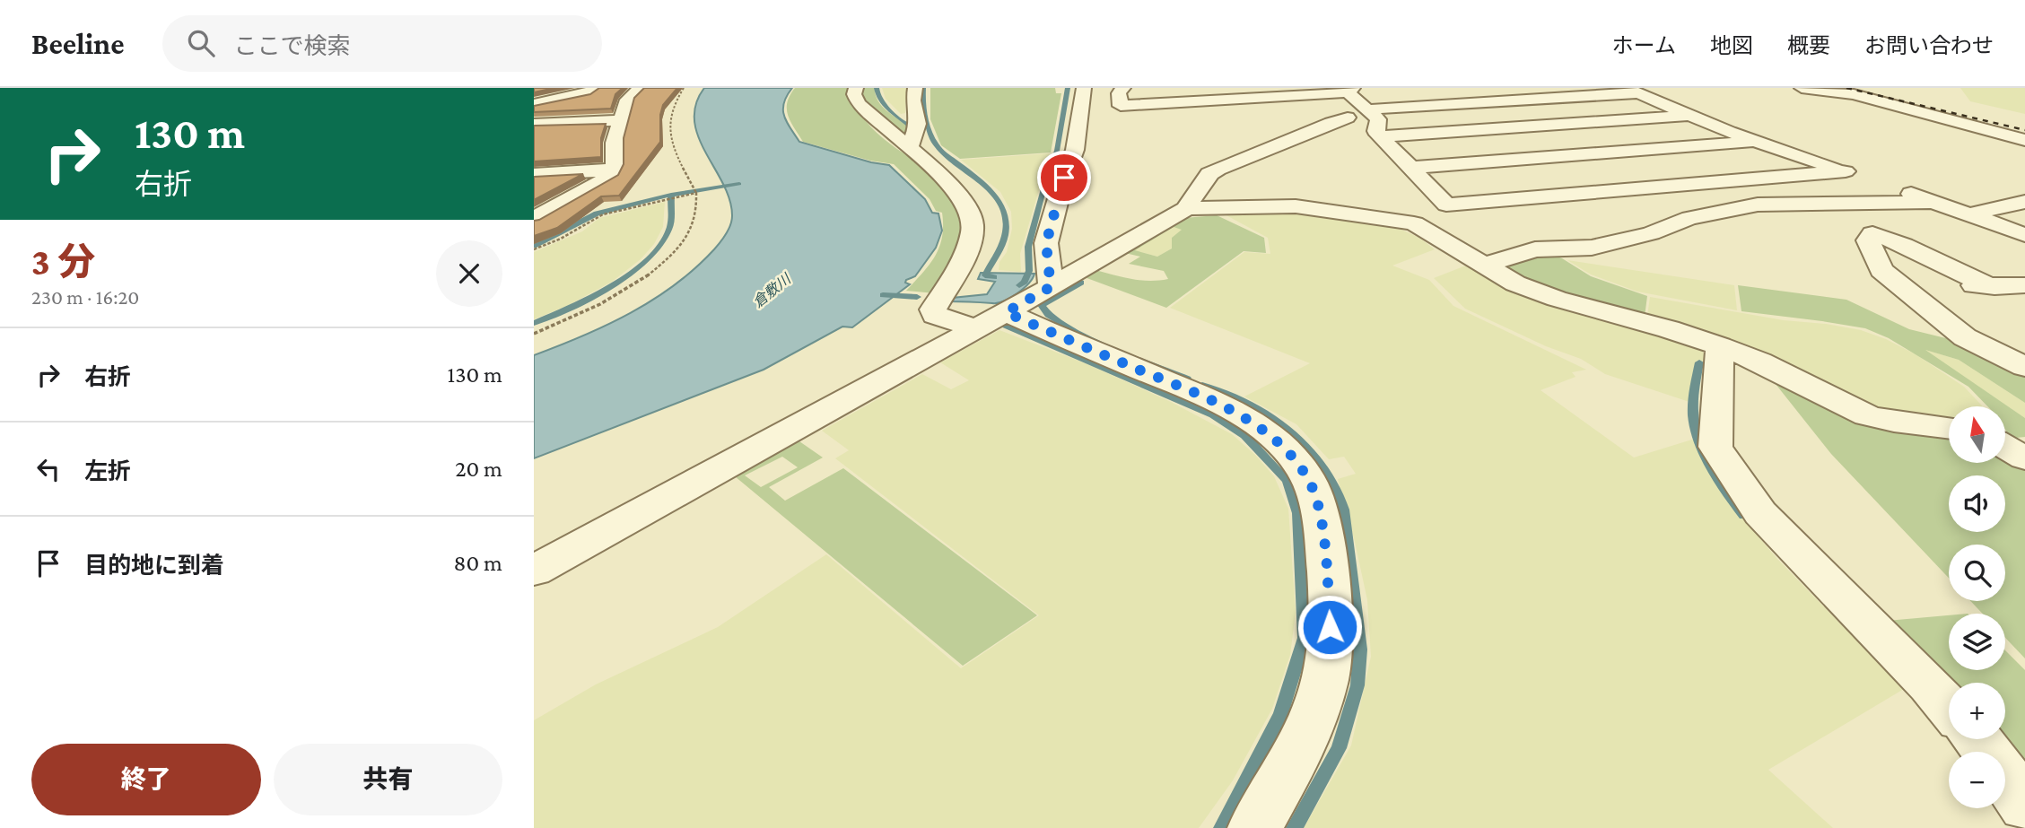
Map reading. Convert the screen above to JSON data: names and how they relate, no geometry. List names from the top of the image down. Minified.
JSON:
{"water":["倉敷川"],"north":"top","page":{"header":"Beeline","search":"ここで検索","nav":["ホーム","地図","概要","お問い合わせ"],"turn":["130 m","右折"],"heading":["3 分","230 m · 16:20"],"list":[{"name":"右折","value":"130 m"},{"name":"左折","value":"20 m"},{"name":"目的地に到着","value":"80 m"}],"map_buttons":["+","−"],"buttons":["終了","共有"]}}
